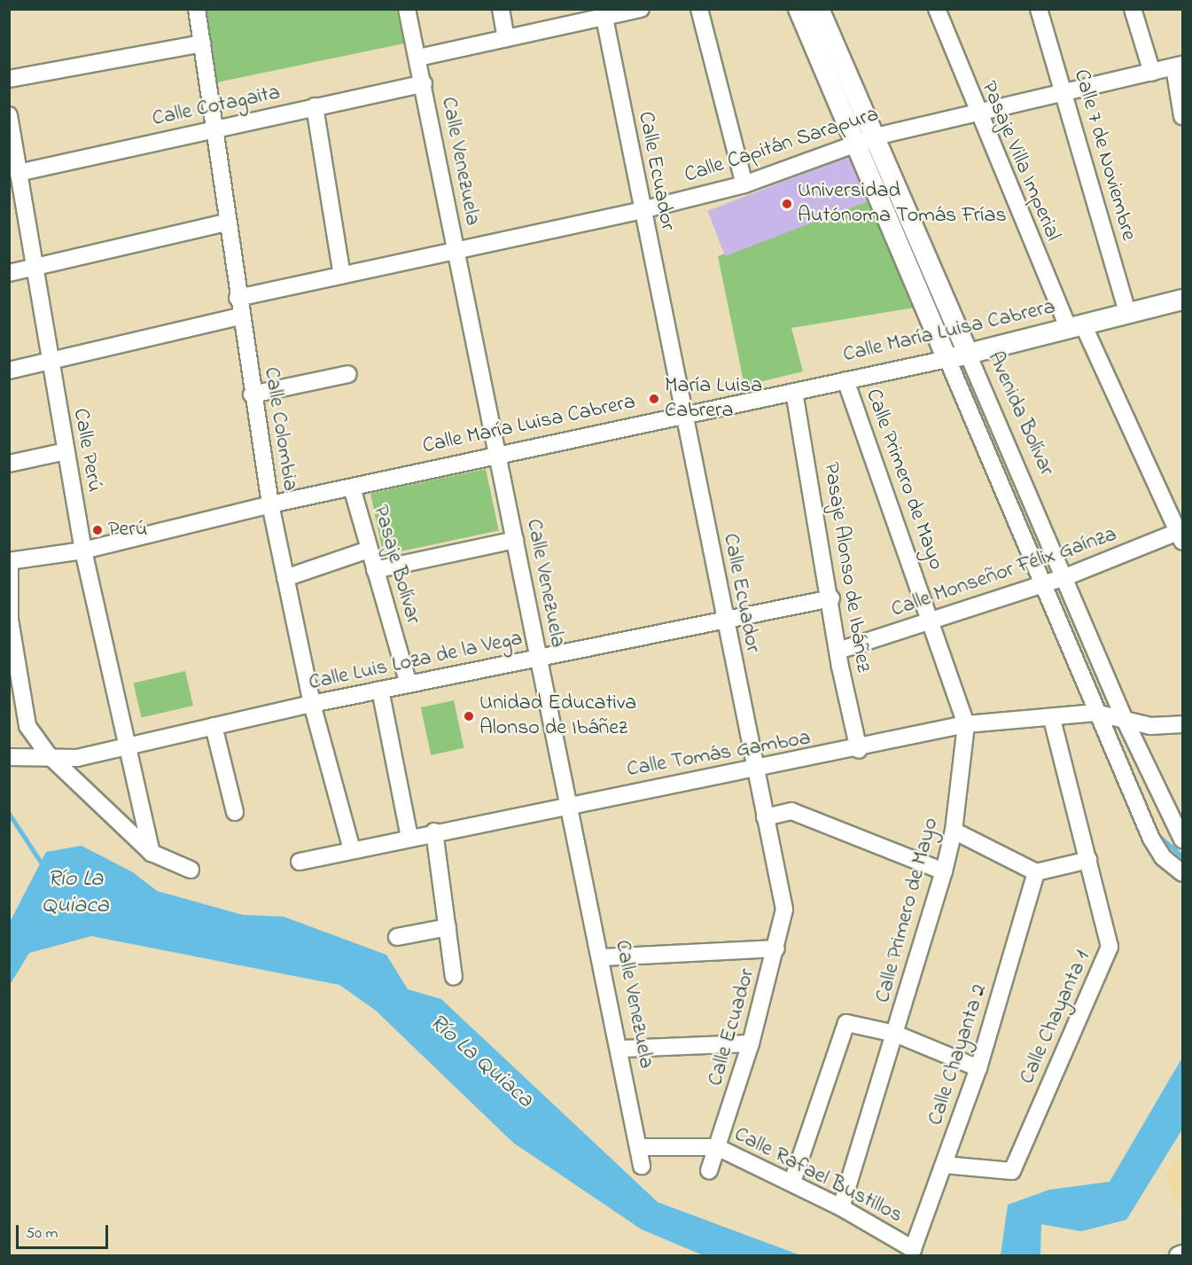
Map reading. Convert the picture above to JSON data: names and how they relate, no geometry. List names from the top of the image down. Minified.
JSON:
{"streets":{"main road":["Calle María Luisa Cabrera","Avenida Bolívar"],"street":["Calle Cotagaita","Calle Capitán Sarapura","Calle 7 de Noviembre","Calle Venezuela","Pasaje Villa Imperial","Calle Ecuador","Calle Colombia","Calle Perú","Calle Primero de Mayo","Pasaje Bolívar","Pasaje Alonso de Ibáñez","Calle Monseñor Félix Gaínza","Calle Luis Loza de la Vega","Calle Tomás Gamboa","Calle Chayanta 1","Calle Chayanta 2","Calle Rafael Bustillos"]},"crossings":[["Calle Cotagaita","Calle Venezuela"],["Calle Cotagaita","Calle Colombia"],["Calle Cotagaita","Calle Perú"],["Calle Capitán Sarapura","Calle 7 de Noviembre"],["Calle Capitán Sarapura","Calle Venezuela"],["Calle Capitán Sarapura","Pasaje Villa Imperial"],["Calle Capitán Sarapura","Calle Ecuador"],["Calle Capitán Sarapura","Avenida Bolívar"],["Calle Capitán Sarapura","Calle Colombia"],["Calle 7 de Noviembre","Calle María Luisa Cabrera"],["Calle Venezuela","Calle María Luisa Cabrera"],["Calle Venezuela","Calle Luis Loza de la Vega"],["Calle Venezuela","Calle Tomás Gamboa"],["Calle Venezuela","Calle Rafael Bustillos"],["Pasaje Villa Imperial","Calle María Luisa Cabrera"],["Calle Ecuador","Calle María Luisa Cabrera"],["Calle Ecuador","Calle Luis Loza de la Vega"],["Calle Ecuador","Calle Tomás Gamboa"],["Calle Ecuador","Calle Rafael Bustillos"],["Calle María Luisa Cabrera","Avenida Bolívar"],["Calle María Luisa Cabrera","Calle Colombia"],["Calle María Luisa Cabrera","Calle Perú"],["Calle María Luisa Cabrera","Calle Primero de Mayo"],["Calle María Luisa Cabrera","Pasaje Bolívar"],["Calle María Luisa Cabrera","Pasaje Alonso de Ibáñez"],["Avenida Bolívar","Calle Monseñor Félix Gaínza"],["Avenida Bolívar","Calle Tomás Gamboa"],["Calle Colombia","Calle Luis Loza de la Vega"],["Calle Colombia","Calle Tomás Gamboa"],["Calle Perú","Calle Luis Loza de la Vega"],["Calle Primero de Mayo","Calle Monseñor Félix Gaínza"],["Calle Primero de Mayo","Calle Tomás Gamboa"],["Calle Primero de Mayo","Calle Rafael Bustillos"],["Pasaje Bolívar","Calle Luis Loza de la Vega"],["Pasaje Alonso de Ibáñez","Calle Monseñor Félix Gaínza"],["Pasaje Alonso de Ibáñez","Calle Luis Loza de la Vega"],["Pasaje Alonso de Ibáñez","Calle Tomás Gamboa"],["Calle Tomás Gamboa","Calle Chayanta 1"],["Calle Chayanta 1","Calle Chayanta 2"],["Calle Chayanta 2","Calle Rafael Bustillos"]],"water":["Río La Quiaca"],"places":["Universidad Autónoma Tomás Frías","María Luisa Cabrera","Perú","Unidad Educativa Alonso de Ibáñez"],"scale_bar":"50 m"}
